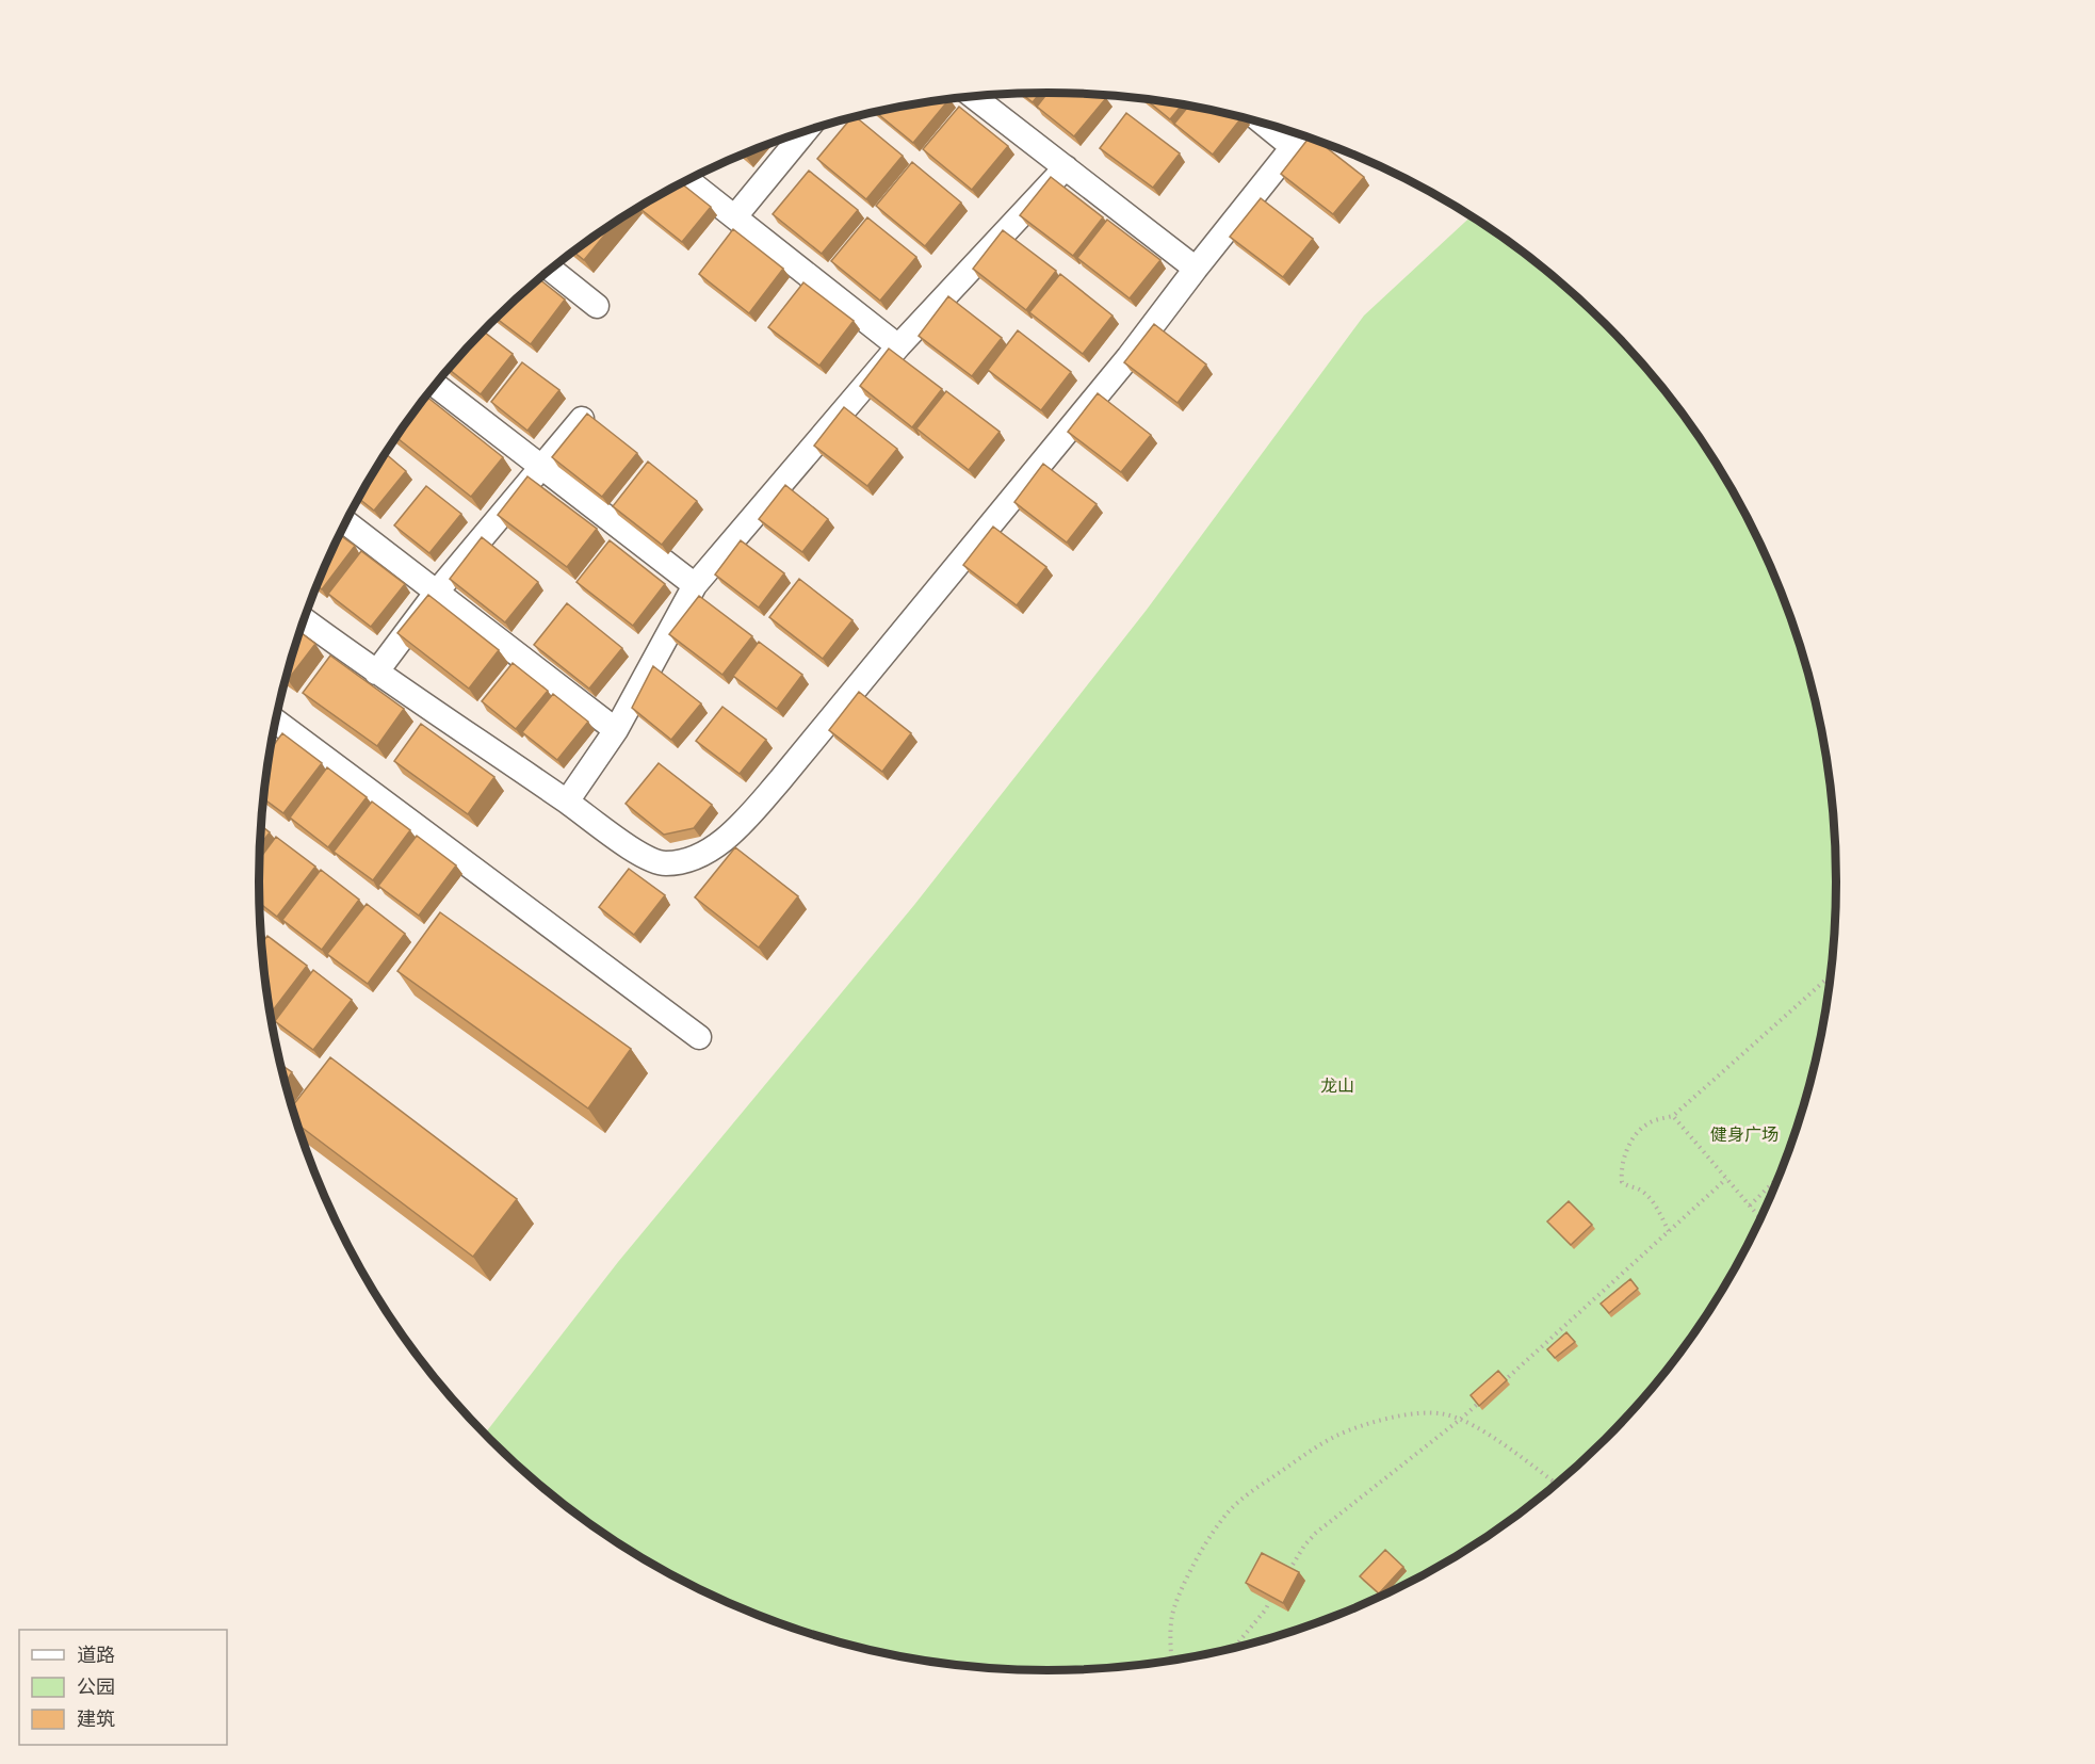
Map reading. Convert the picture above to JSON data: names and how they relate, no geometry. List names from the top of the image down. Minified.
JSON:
{"parks":["龙山","健身广场"],"legend":["道路","公园","建筑"]}
